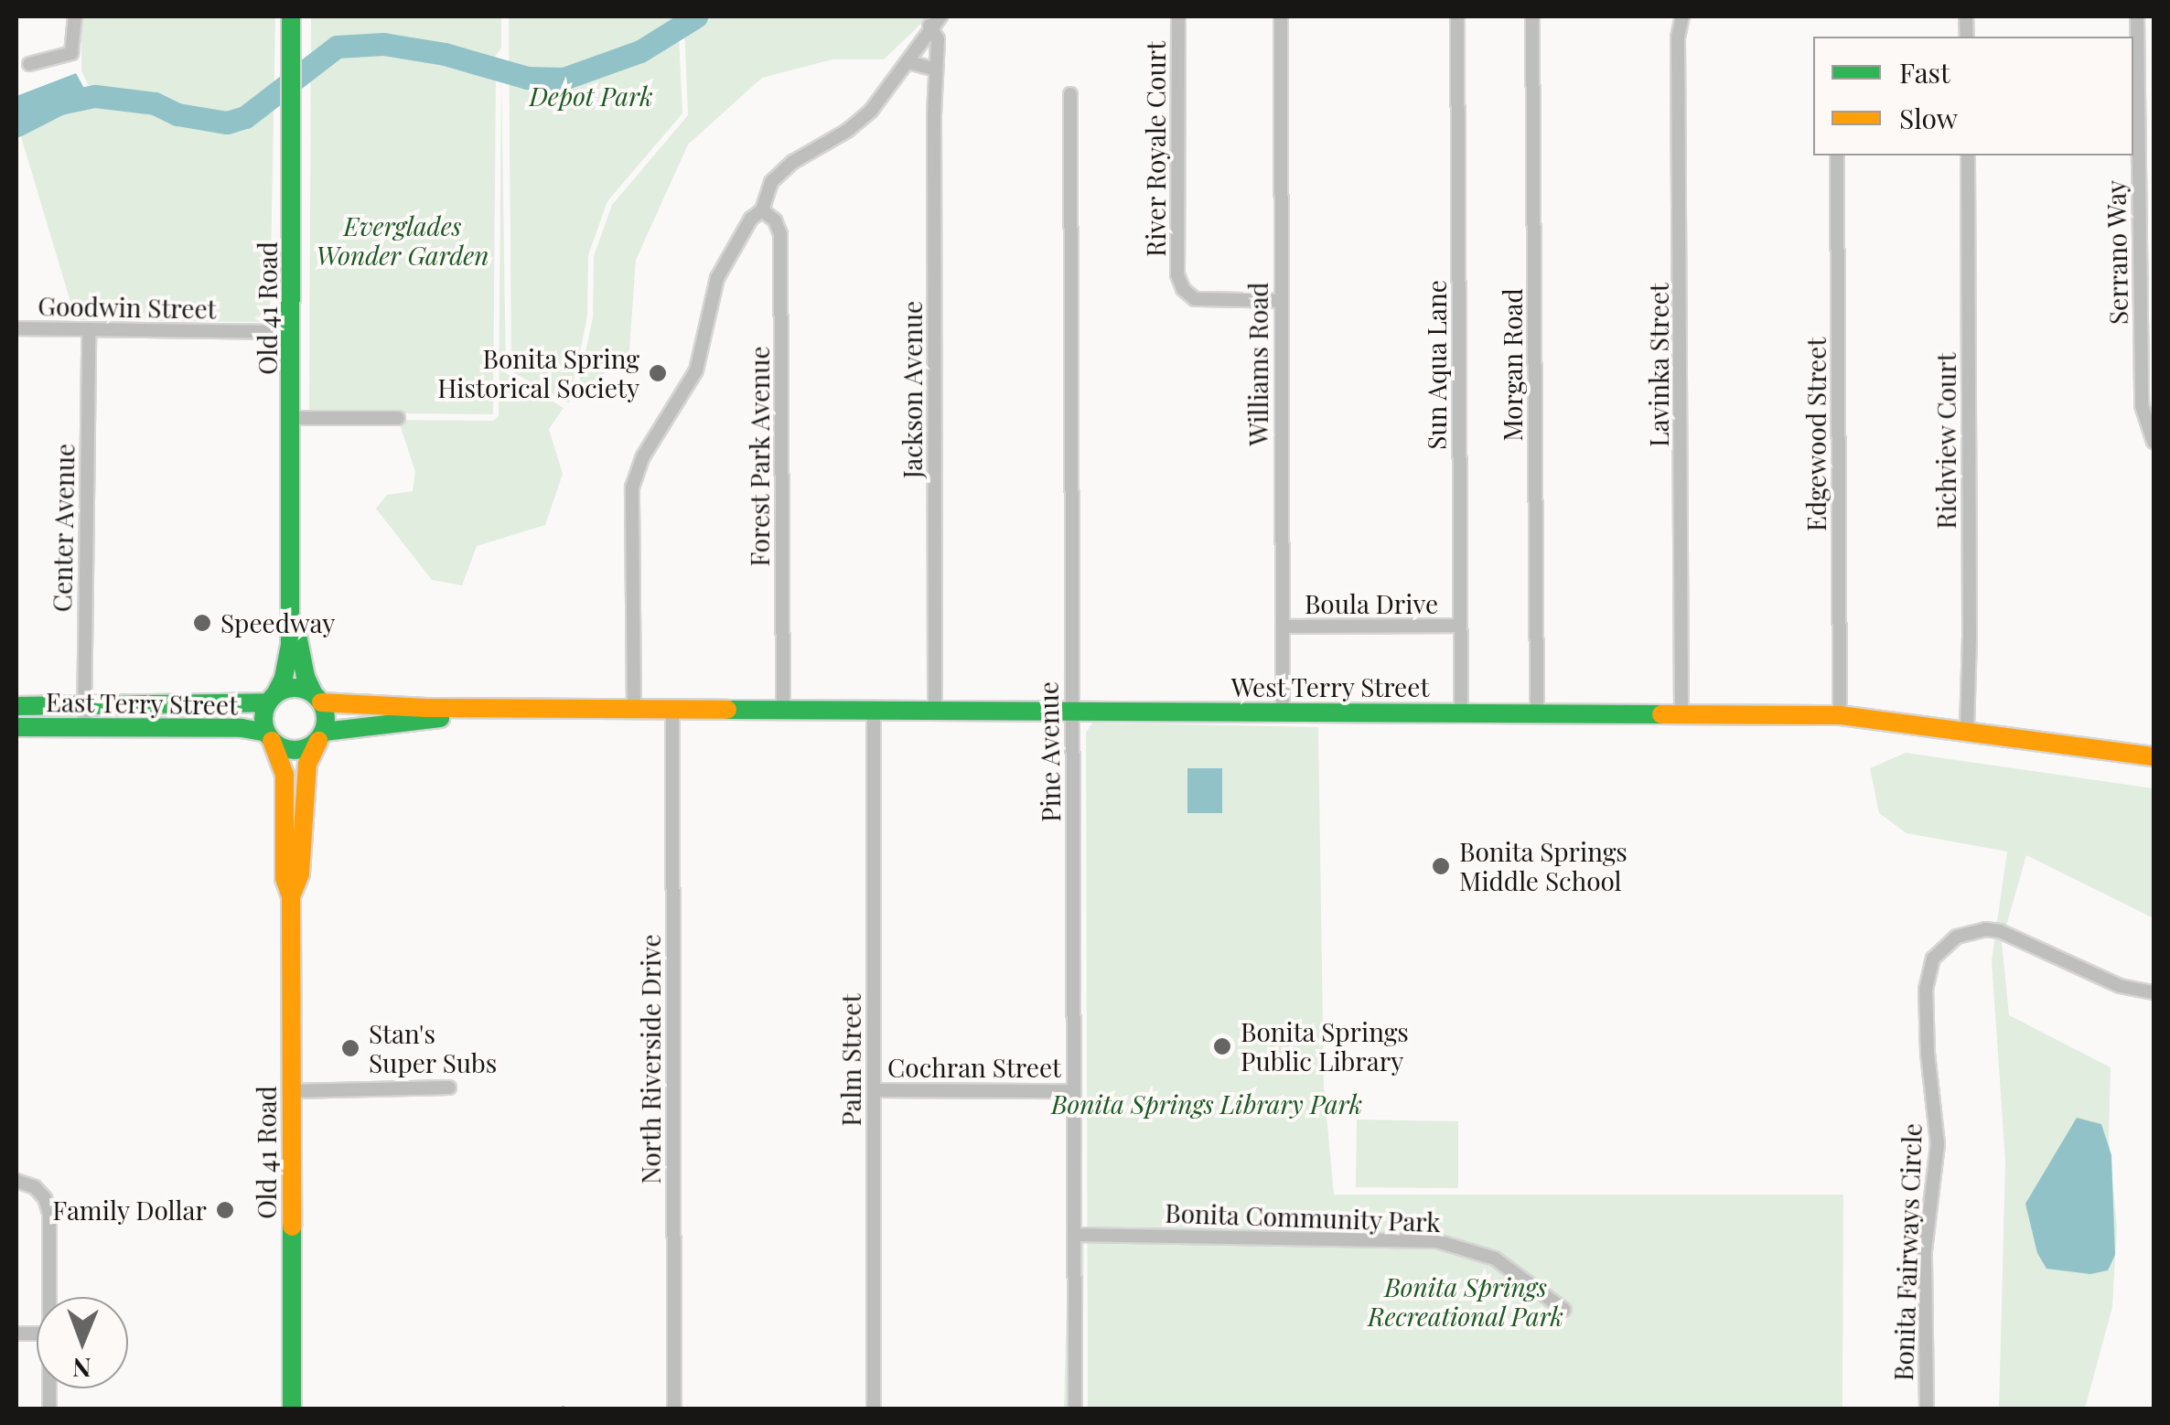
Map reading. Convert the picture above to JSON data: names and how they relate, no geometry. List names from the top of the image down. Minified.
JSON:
{"streets":{"street":["River Royale Court","Serrano Way","Goodwin Street","Old 41 Road","Williams Road","Sun Aqua Lane","Morgan Road","Lavinka Street","Jackson Avenue","Edgewood Street","Richview Court","Forest Park Avenue","Center Avenue","Boula Drive","West Terry Street","East Terry Street","Pine Avenue","North Riverside Drive","Palm Street","Cochran Street","Bonita Community Park","Bonita Fairways Circle"]},"crossings":[["River Royale Court","Williams Road"],["Goodwin Street","Old 41 Road"],["Goodwin Street","Center Avenue"],["Old 41 Road","West Terry Street"],["Old 41 Road","East Terry Street"],["Williams Road","Boula Drive"],["Williams Road","West Terry Street"],["Sun Aqua Lane","Boula Drive"],["Sun Aqua Lane","West Terry Street"],["Morgan Road","West Terry Street"],["Lavinka Street","West Terry Street"],["Jackson Avenue","West Terry Street"],["Edgewood Street","West Terry Street"],["Richview Court","West Terry Street"],["Forest Park Avenue","West Terry Street"],["Center Avenue","East Terry Street"],["West Terry Street","East Terry Street"],["West Terry Street","Pine Avenue"],["West Terry Street","North Riverside Drive"],["West Terry Street","Palm Street"],["Pine Avenue","Cochran Street"],["Pine Avenue","Bonita Community Park"],["Palm Street","Cochran Street"]],"parks":["Depot Park","Everglades Wonder Garden","Bonita Springs Library Park","Bonita Springs Recreational Park"],"places":["Bonita Spring Historical Society","Speedway","Bonita Springs Middle School","Bonita Springs Public Library","Stan's Super Subs","Family Dollar"],"legend":["Fast","Slow"],"north":"bottom"}
